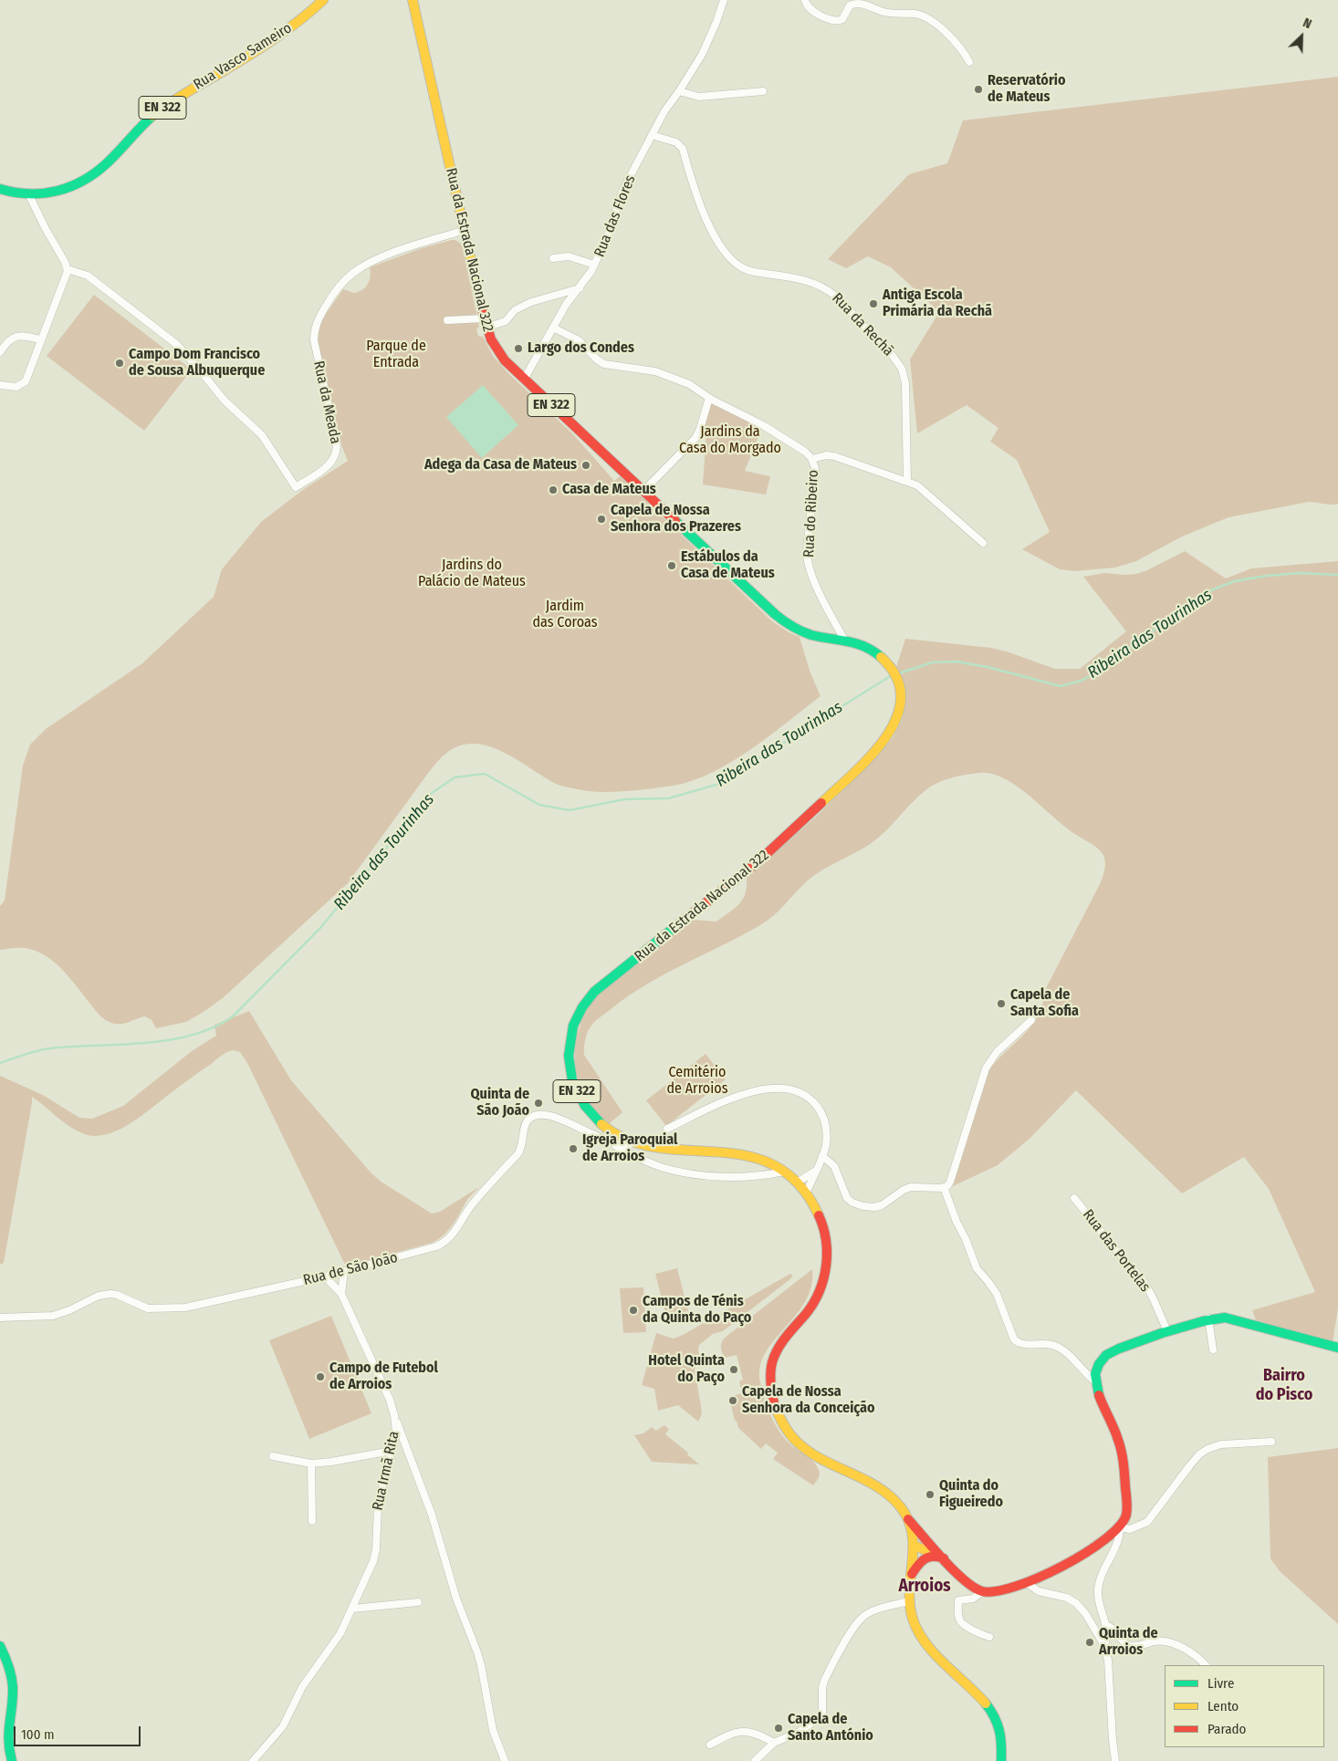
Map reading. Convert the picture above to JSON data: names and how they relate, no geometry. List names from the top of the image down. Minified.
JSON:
{"streets":{"main road":["Rua Vasco Sameiro","EN 322","Rua da Estrada Nacional 322"],"street":["Rua das Flores","Rua da Rechã","Rua da Meada","Rua do Ribeiro","Rua das Portelas","Rua de São João","Rua Irmã Rita"]},"crossings":[["Rua das Flores","Rua da Estrada Nacional 322"],["Rua das Flores","Rua da Rechã"],["Rua das Flores","Rua do Ribeiro"],["Rua da Estrada Nacional 322","Rua da Meada"],["Rua da Estrada Nacional 322","Rua do Ribeiro"],["Rua da Estrada Nacional 322","Rua de São João"]],"districts":["Bairro do Pisco","Arroios"],"water":["Ribeira das Tourinhas"],"parks":["Parque de Entrada","Jardins da Casa do Morgado","Jardins do Palácio de Mateus","Jardim das Coroas","Cemitério de Arroios"],"places":["Reservatório de Mateus","Antiga Escola Primária da Rechã","Largo dos Condes","Campo Dom Francisco de Sousa Albuquerque","Adega da Casa de Mateus","Casa de Mateus","Capela de Nossa Senhora dos Prazeres","Estábulos da Casa de Mateus","Capela de Santa Sofia","Quinta de São João","Igreja Paroquial de Arroios","Campos de Ténis da Quinta do Paço","Hotel Quinta do Paço","Campo de Futebol de Arroios","Capela de Nossa Senhora da Conceição","Quinta do Figueiredo","Quinta de Arroios","Capela de Santo António"],"legend":["Livre","Lento","Parado"],"scale_bar":"100 m","north":"top right"}
